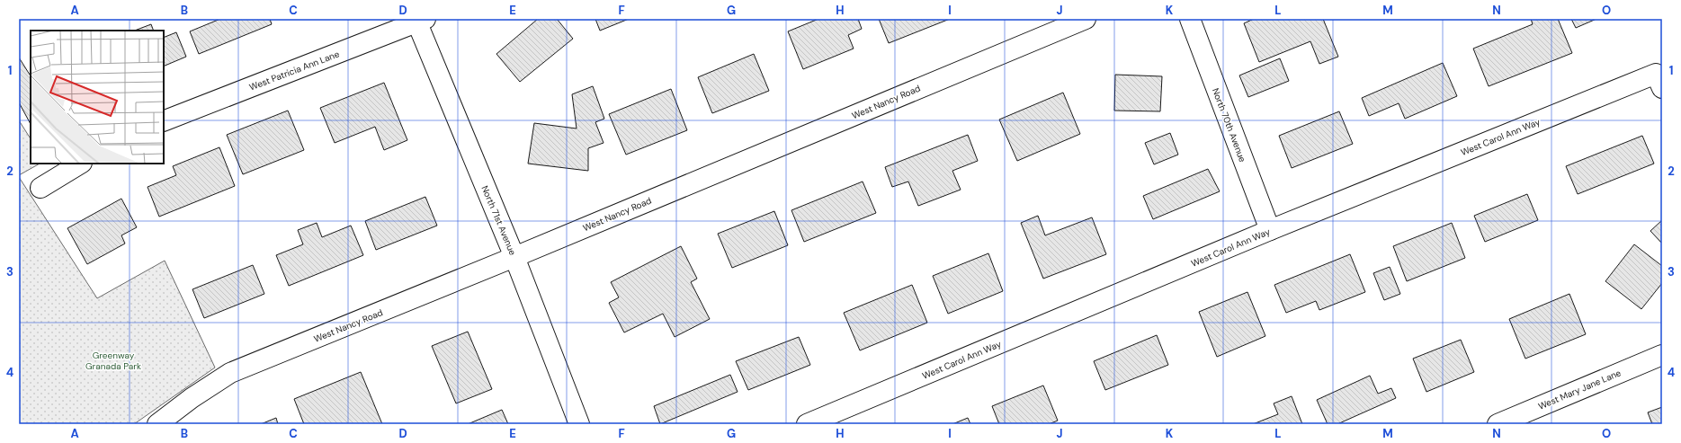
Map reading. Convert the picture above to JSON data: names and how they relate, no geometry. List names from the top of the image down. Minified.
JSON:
{"streets":{"street":["West Patricia Ann Lane","West Nancy Road","North 70th Avenue","West Carol Ann Way","North 71st Avenue","West Mary Jane Lane"]},"crossings":[["West Patricia Ann Lane","North 71st Avenue"],["West Nancy Road","North 71st Avenue"],["North 70th Avenue","West Carol Ann Way"]],"parks":["Greenway Granada Park"],"grid":{"columns":["A","B","C","D","E","F","G","H","I","J","K","L","M","N","O"],"rows":["1","2","3","4"]}}
